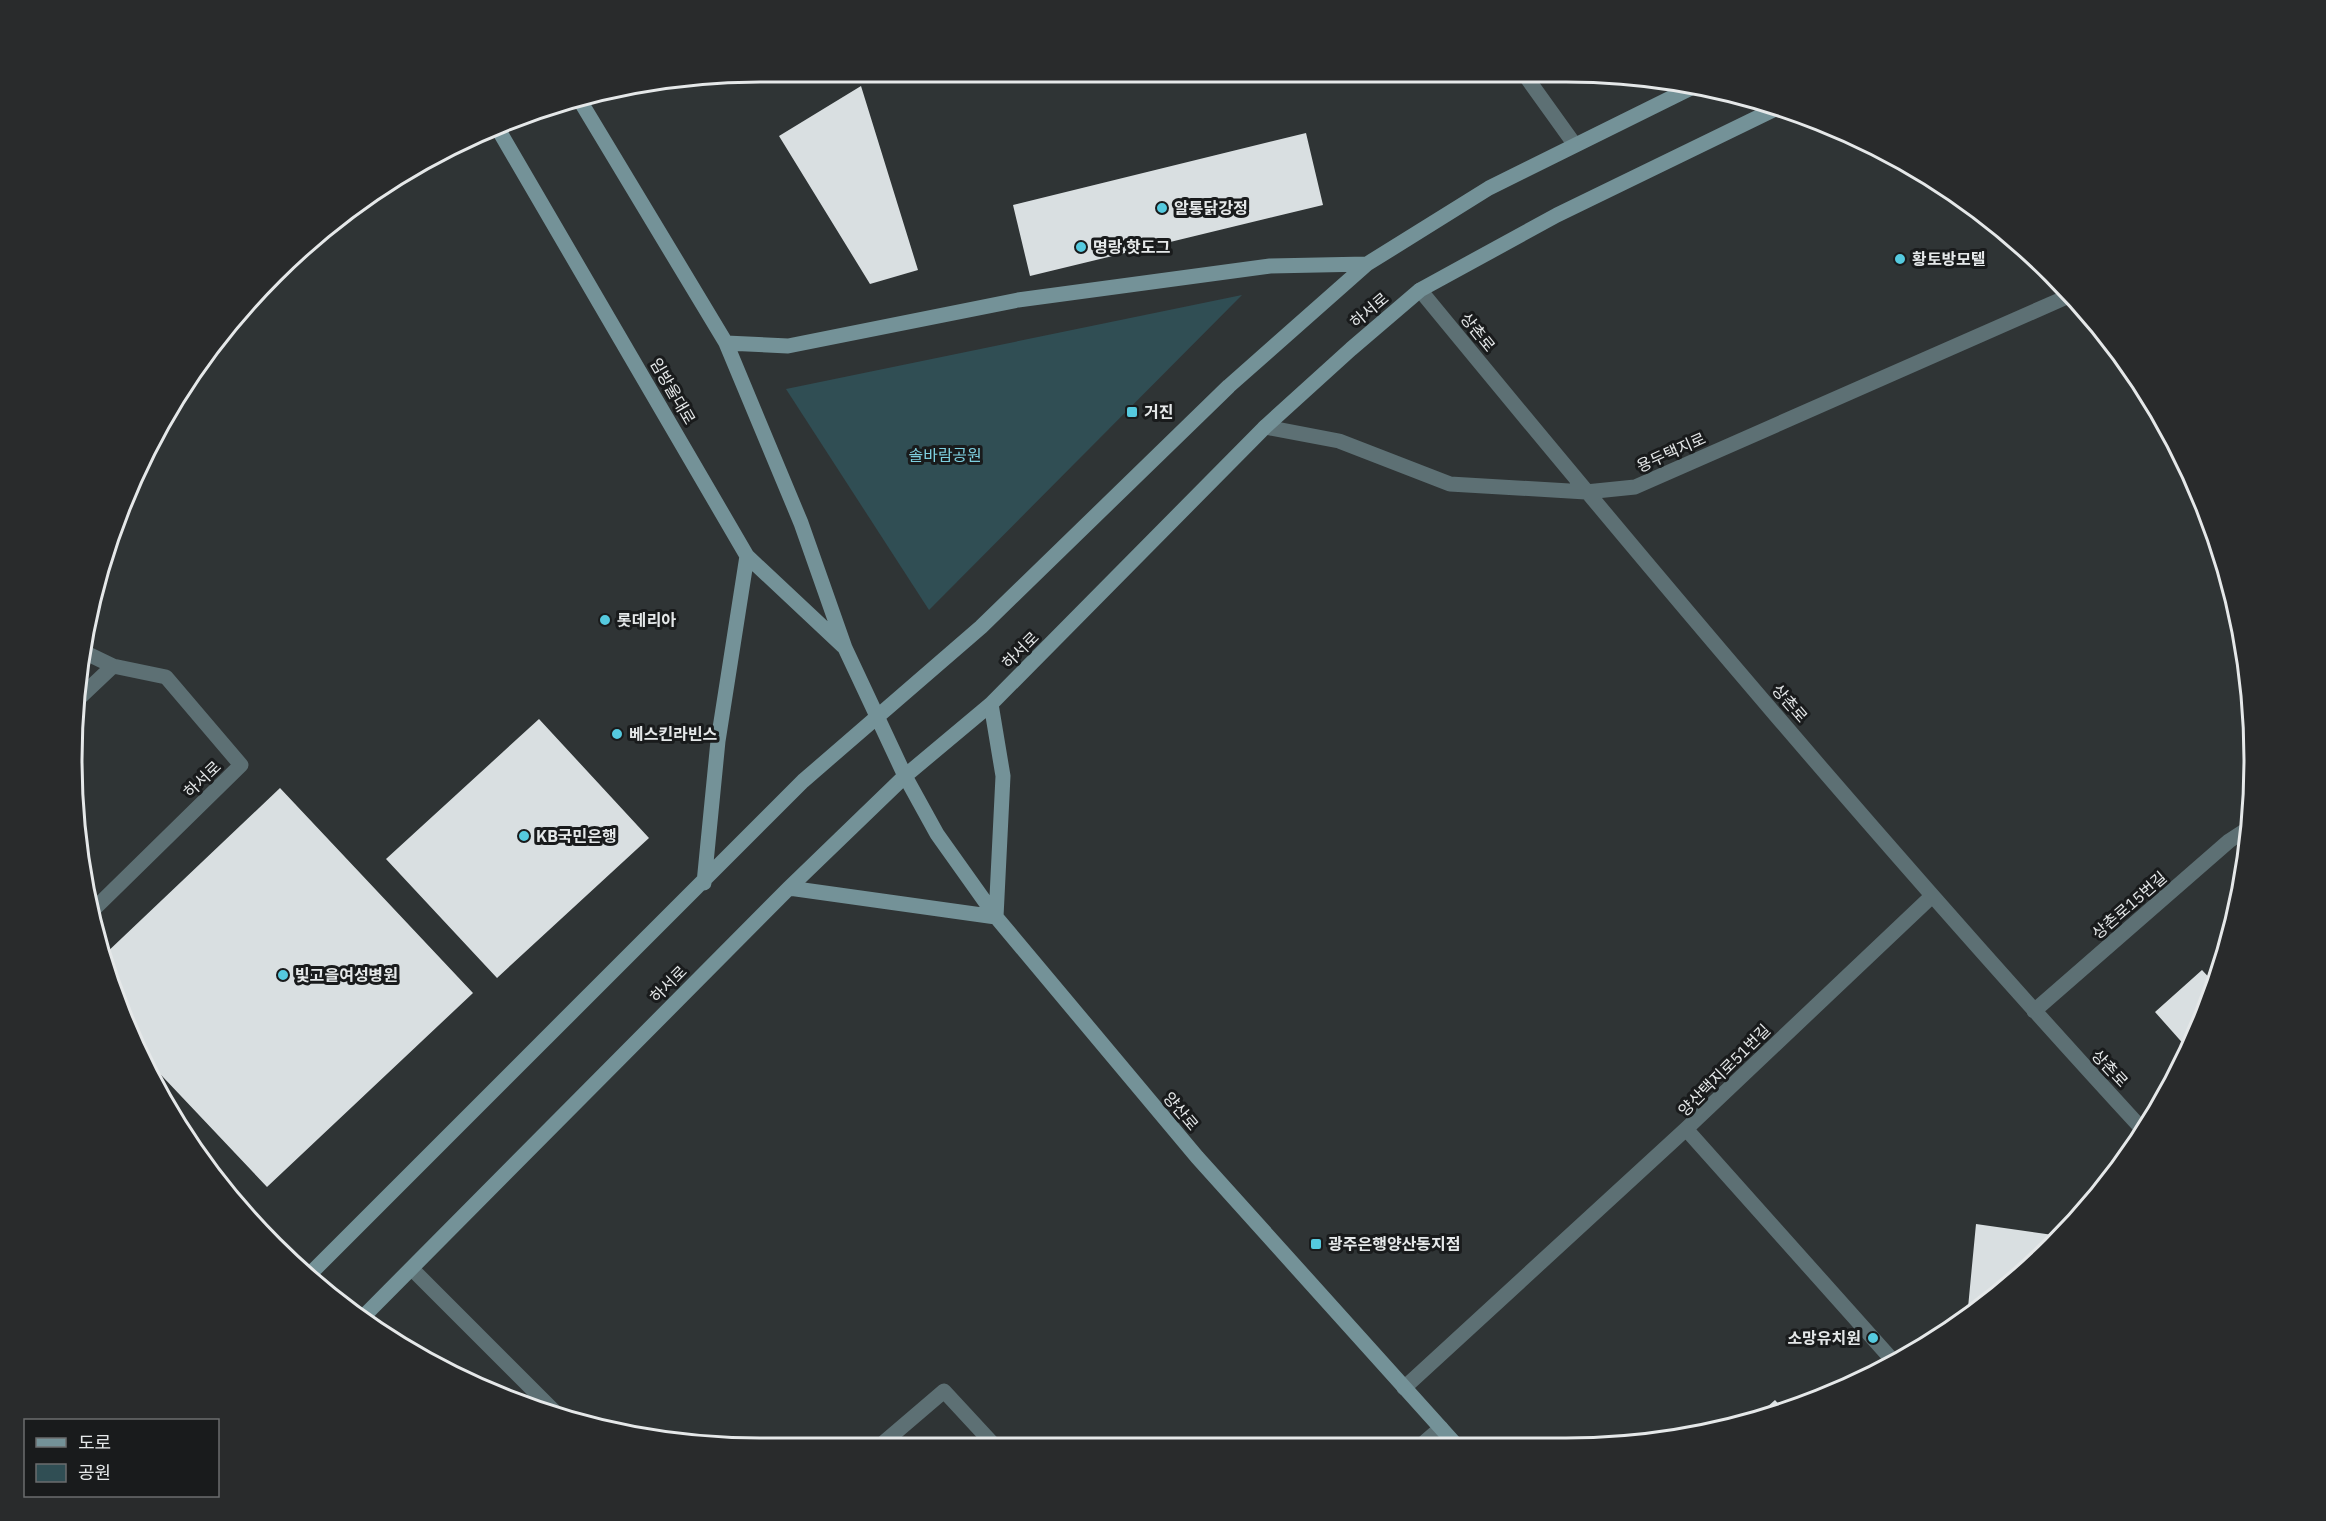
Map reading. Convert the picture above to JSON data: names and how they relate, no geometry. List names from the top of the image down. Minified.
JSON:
{"streets":{"main road":["하서로","임방울대로","양산로"],"street":["상촌로","용두택지로","상촌로15번길","양산택지로51번길"]},"crossings":[["하서로","상촌로"],["하서로","임방울대로"],["하서로","용두택지로"],["하서로","양산로"],["상촌로","용두택지로"],["상촌로","상촌로15번길"],["상촌로","양산택지로51번길"],["임방울대로","양산로"]],"parks":["솔바람공원"],"places":{"other":["알통닭강정","명랑 핫도그","황토방모텔","롯데리아","베스킨라빈스","KB국민은행","빛고을여성병원","소망유치원"],"transit":["거진","광주은행양산동지점"]},"legend":["도로","공원"]}
